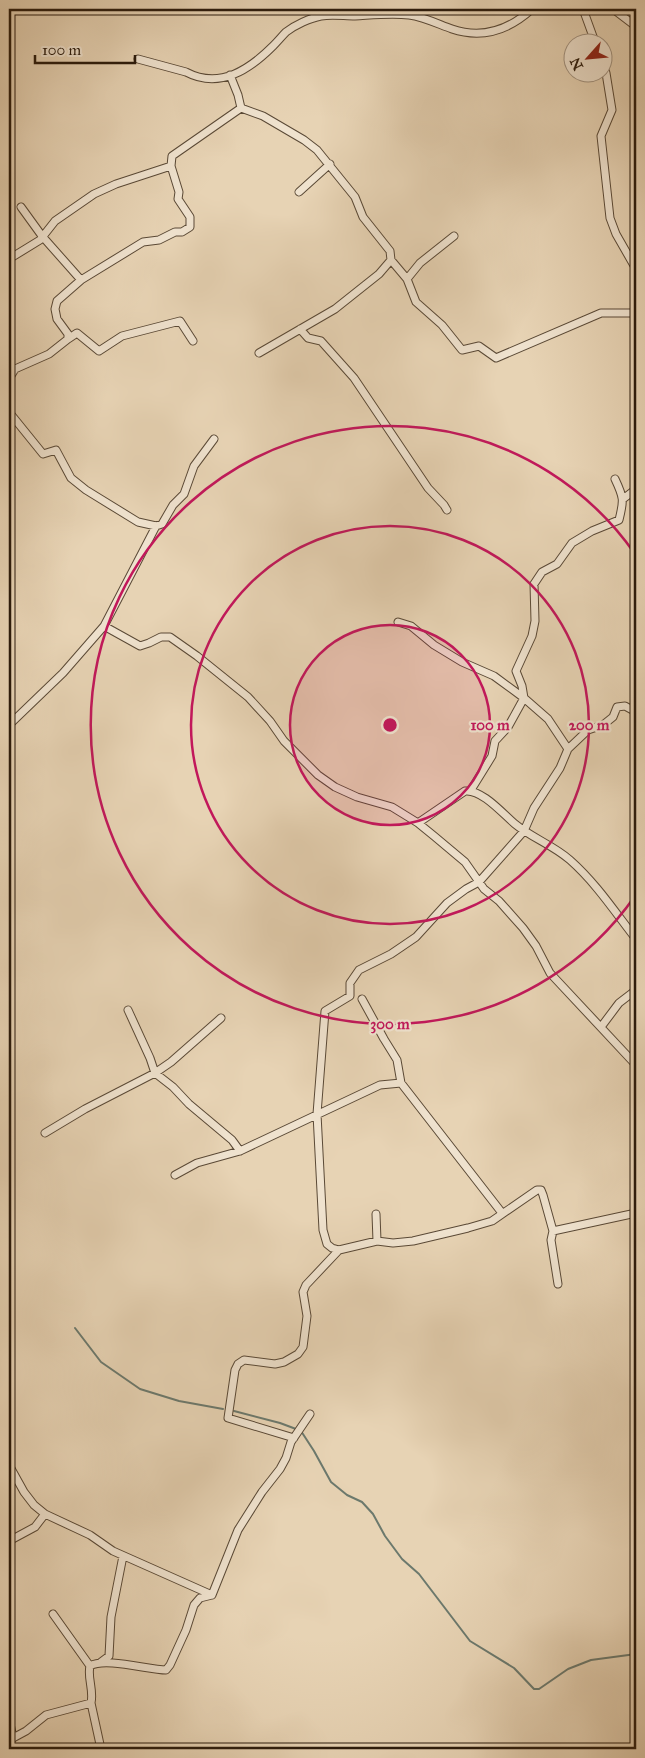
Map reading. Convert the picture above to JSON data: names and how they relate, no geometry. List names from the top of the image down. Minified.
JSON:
{"scale_bar":"100 m","north":"bottom left","rings":["100 m","200 m","300 m"]}
